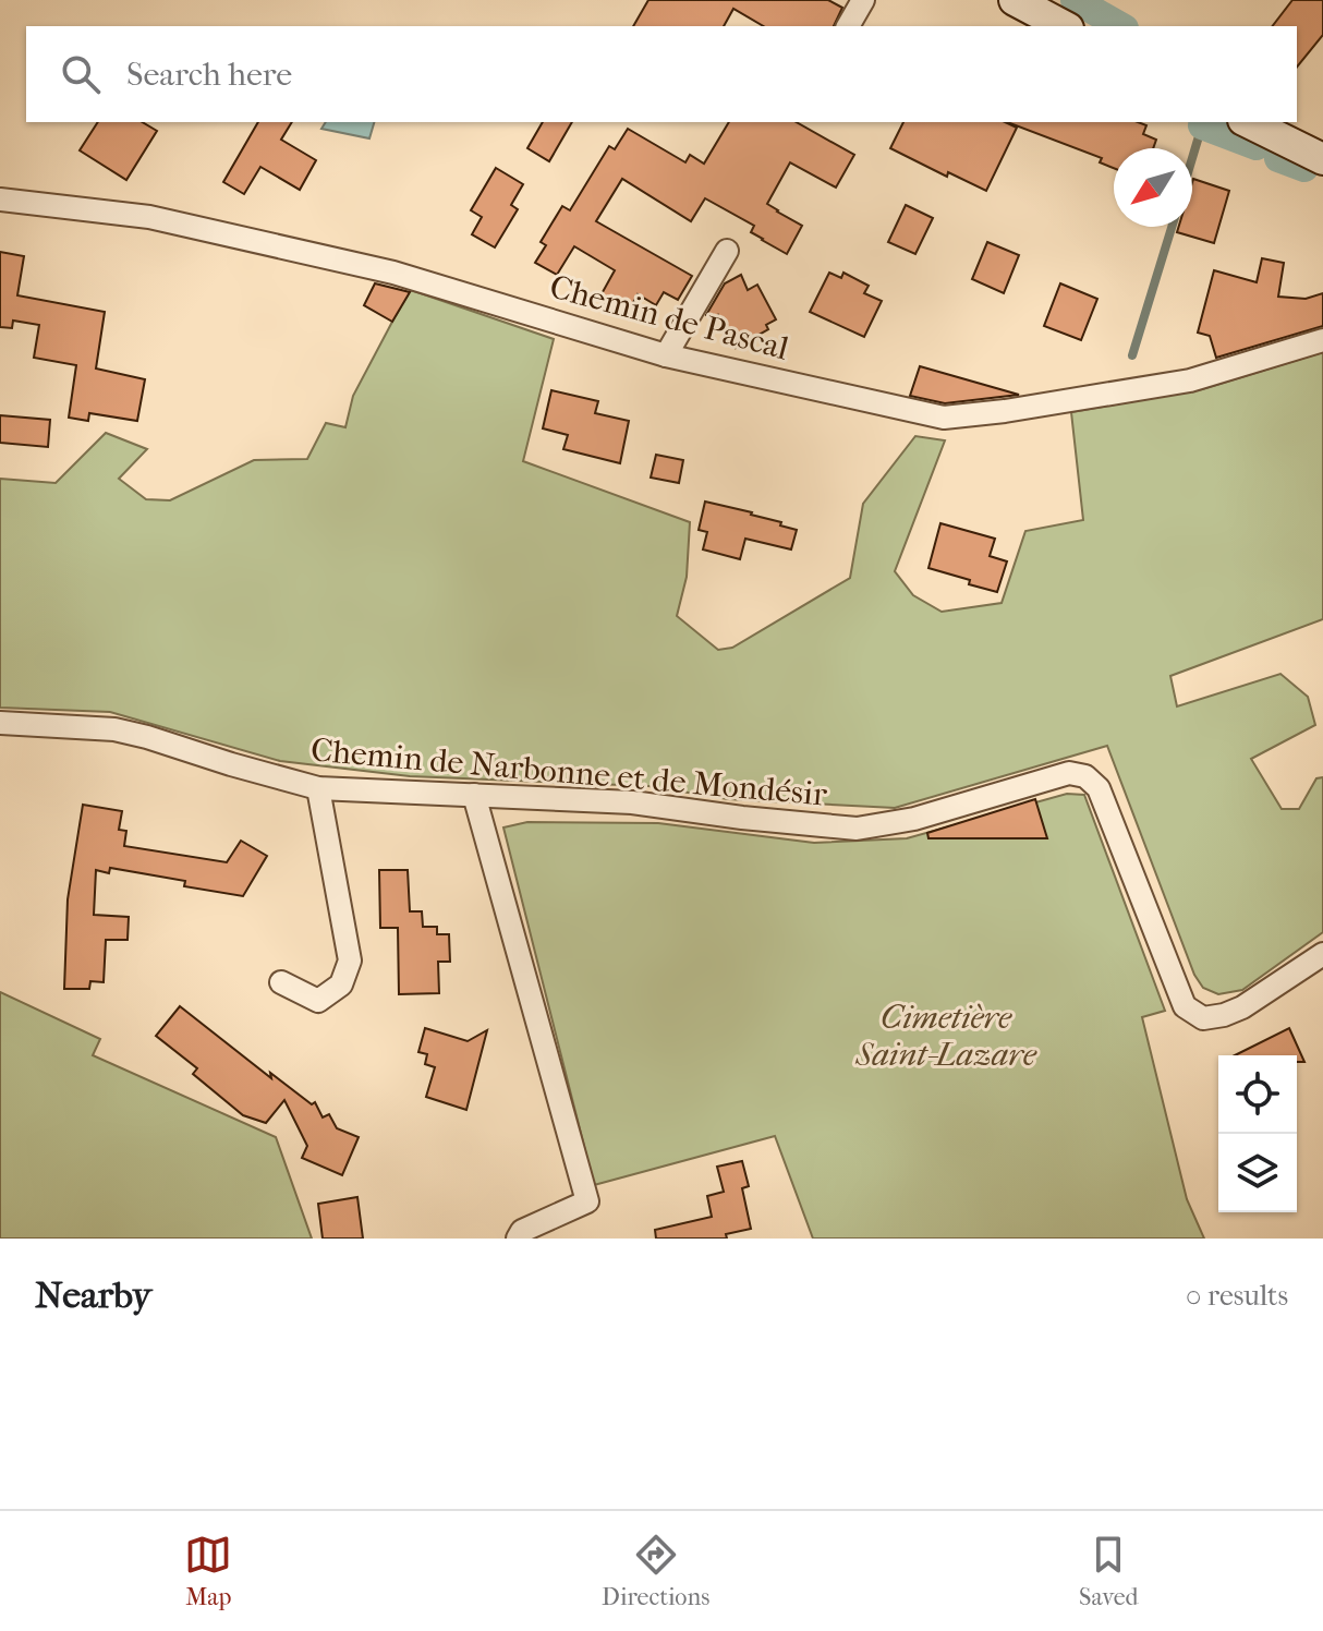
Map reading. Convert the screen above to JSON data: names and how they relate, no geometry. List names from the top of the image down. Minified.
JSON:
{"streets":{"street":["Chemin de Pascal","Chemin de Narbonne et de Mondésir"]},"parks":["Cimetière Saint-Lazare"],"north":"bottom left","page":{"search":"Search here","heading":["Nearby","0 results"],"nav":["Map","Directions","Saved"]}}
